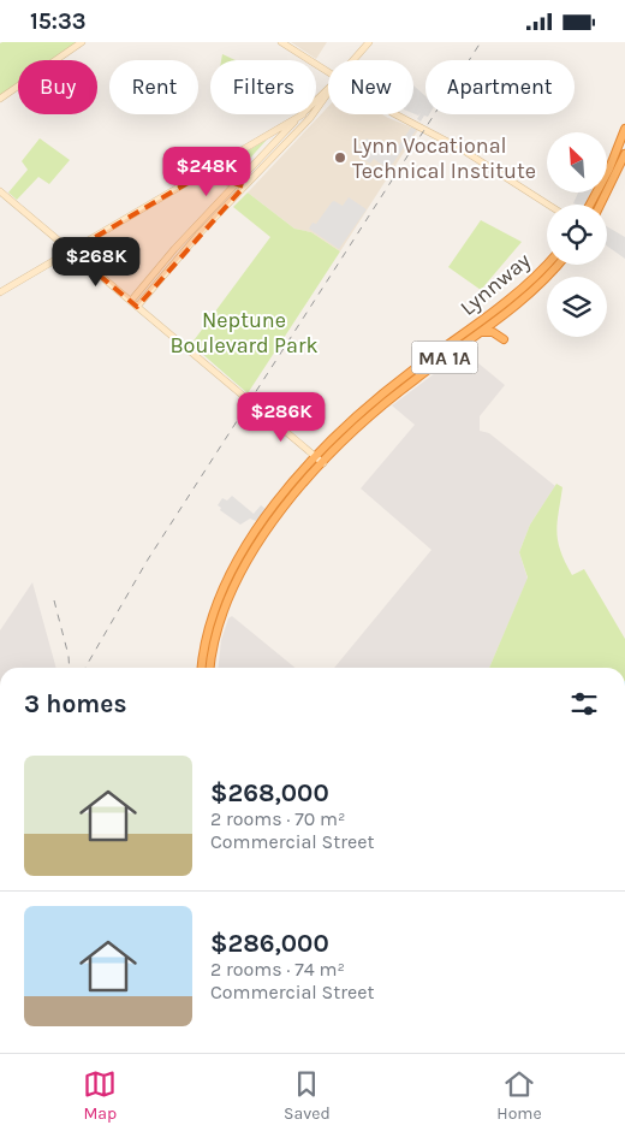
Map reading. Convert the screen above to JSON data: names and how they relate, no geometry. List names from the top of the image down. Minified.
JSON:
{"streets":{"highway":["Lynnway","MA 1A"]},"parks":["Neptune Boulevard Park"],"places":["Lynn Vocational Technical Institute"],"north":"top left","page":{"status":"15:33","chip":["Buy","Rent","Filters","New","Apartment"],"price":["$248K","$268K","$286K"],"heading":"3 homes","list":[{"name":"$268,000","note":"2 rooms · 70 m² · Commercial Street"},{"name":"$286,000","note":"2 rooms · 74 m² · Commercial Street"}],"tabs":["Map","Saved","Home"]}}
